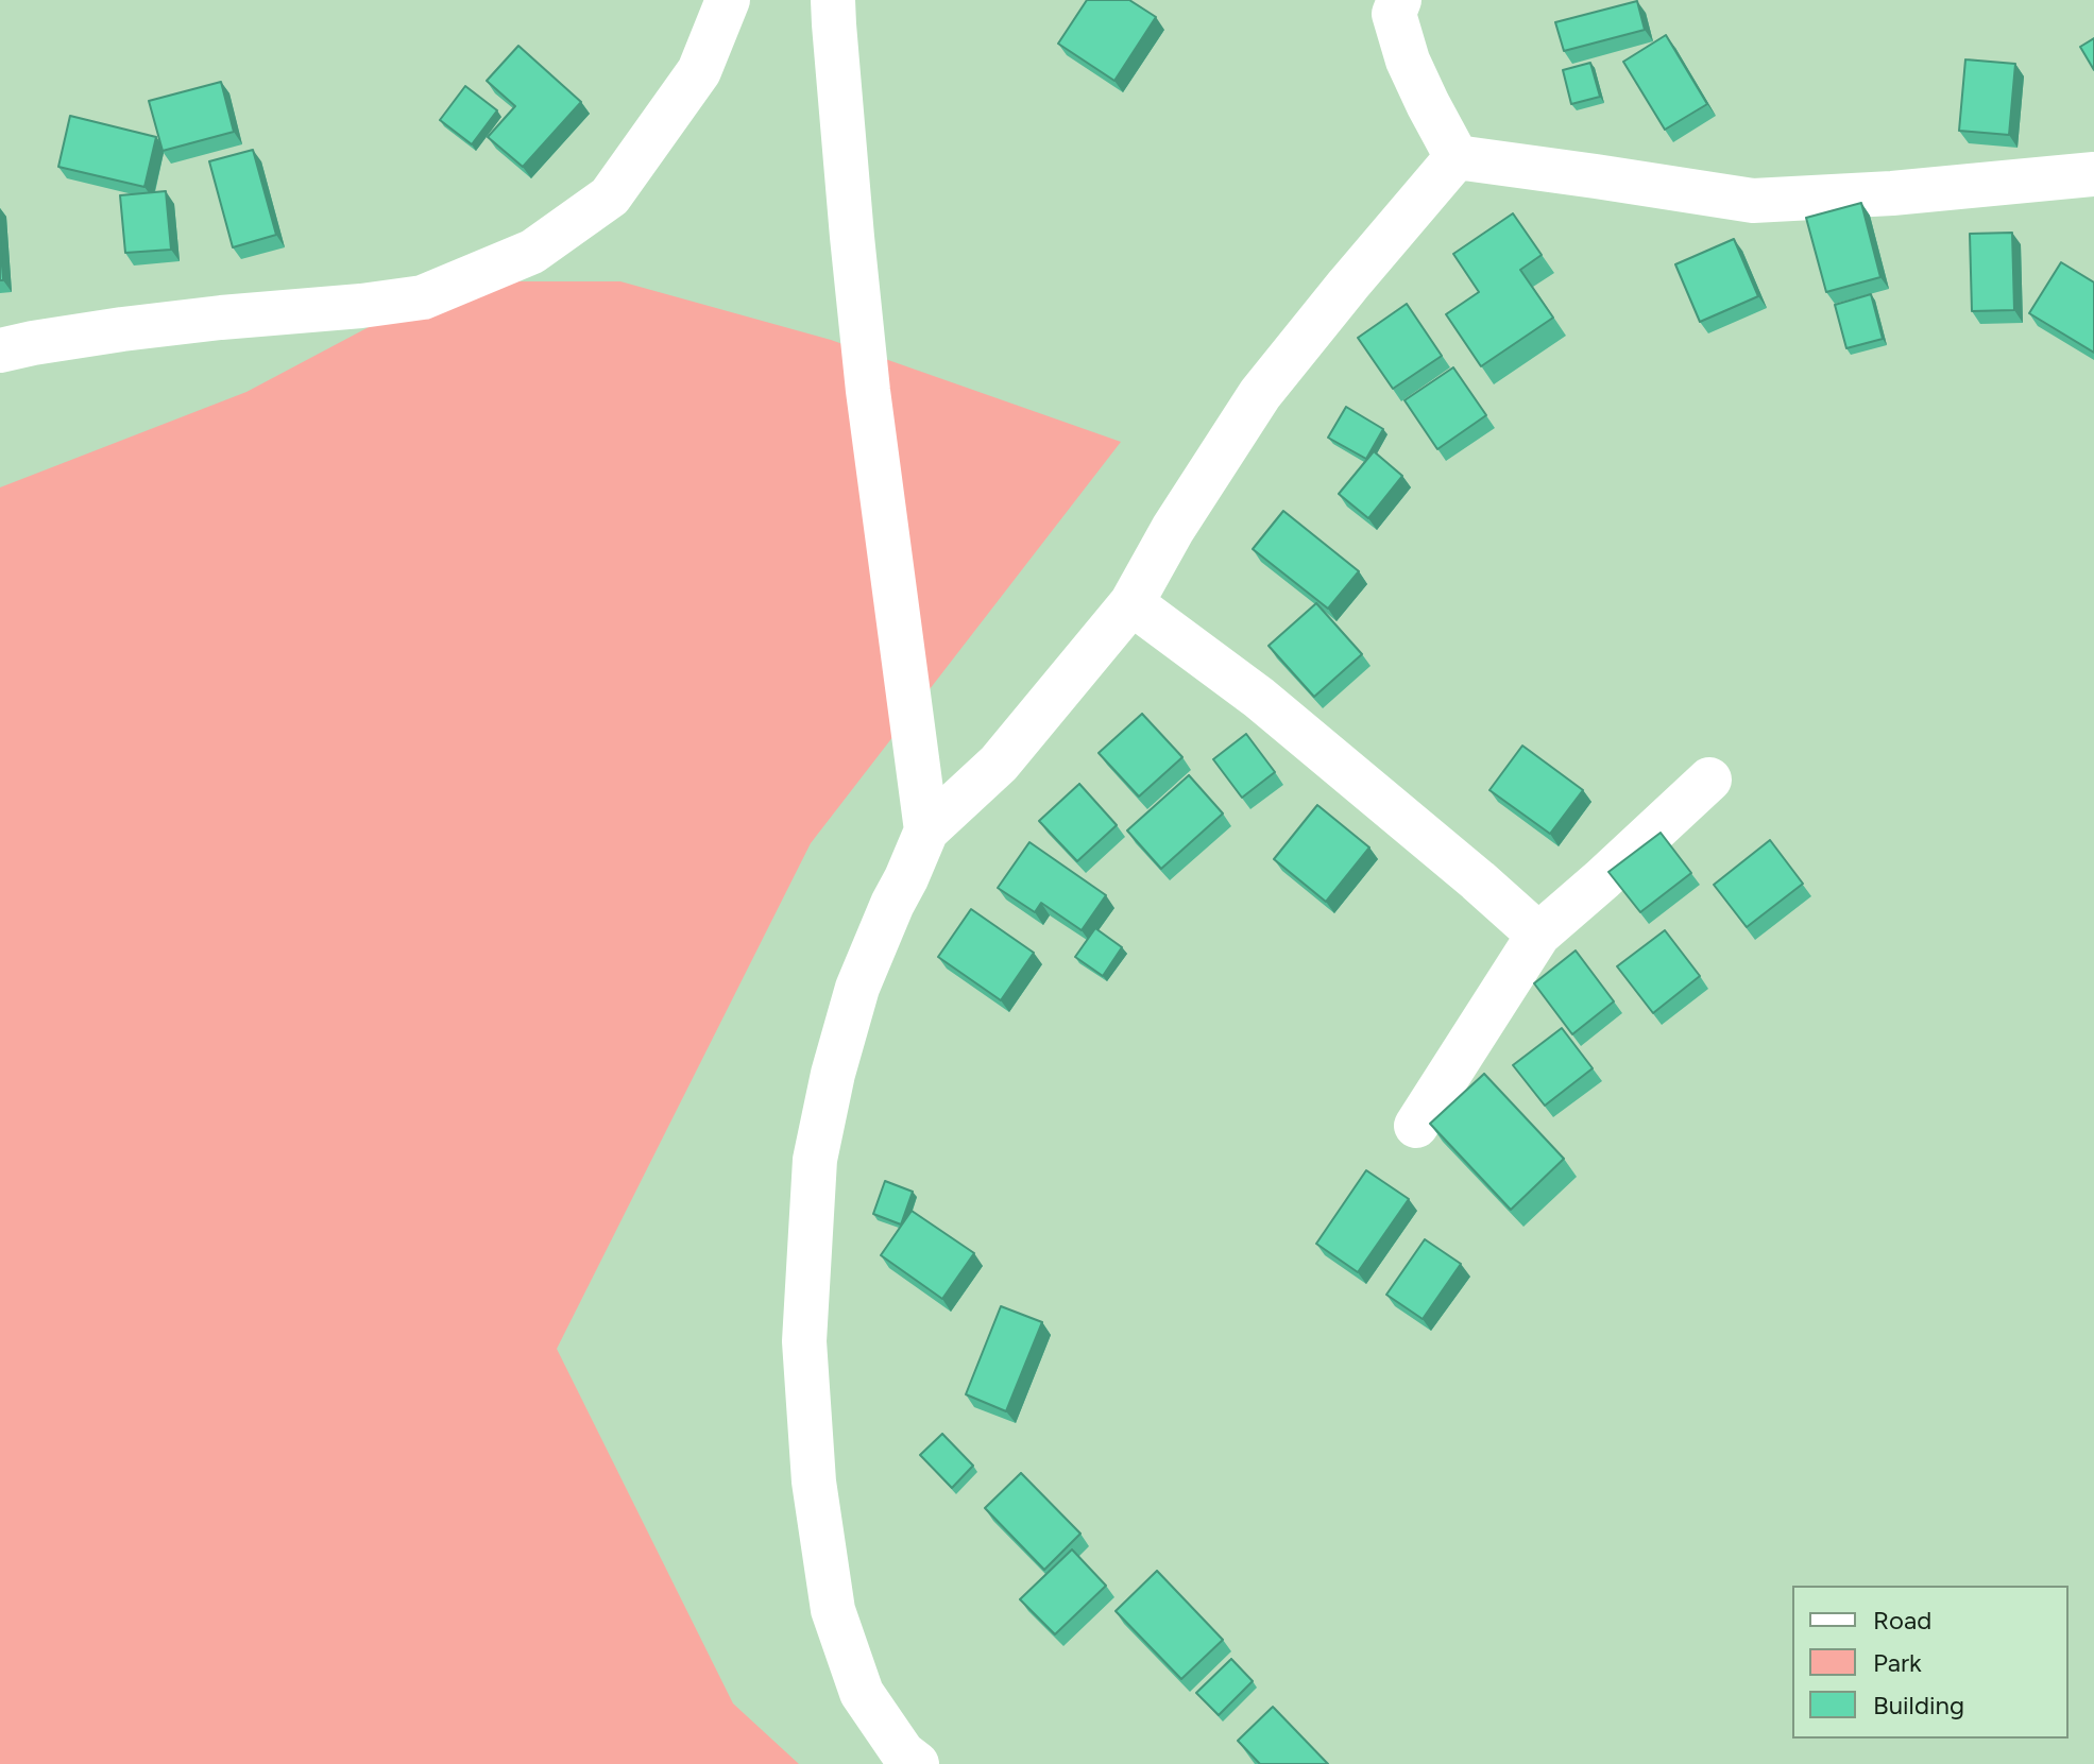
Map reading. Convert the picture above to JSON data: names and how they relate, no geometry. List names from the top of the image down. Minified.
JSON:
{"legend":["Road","Park","Building"]}
